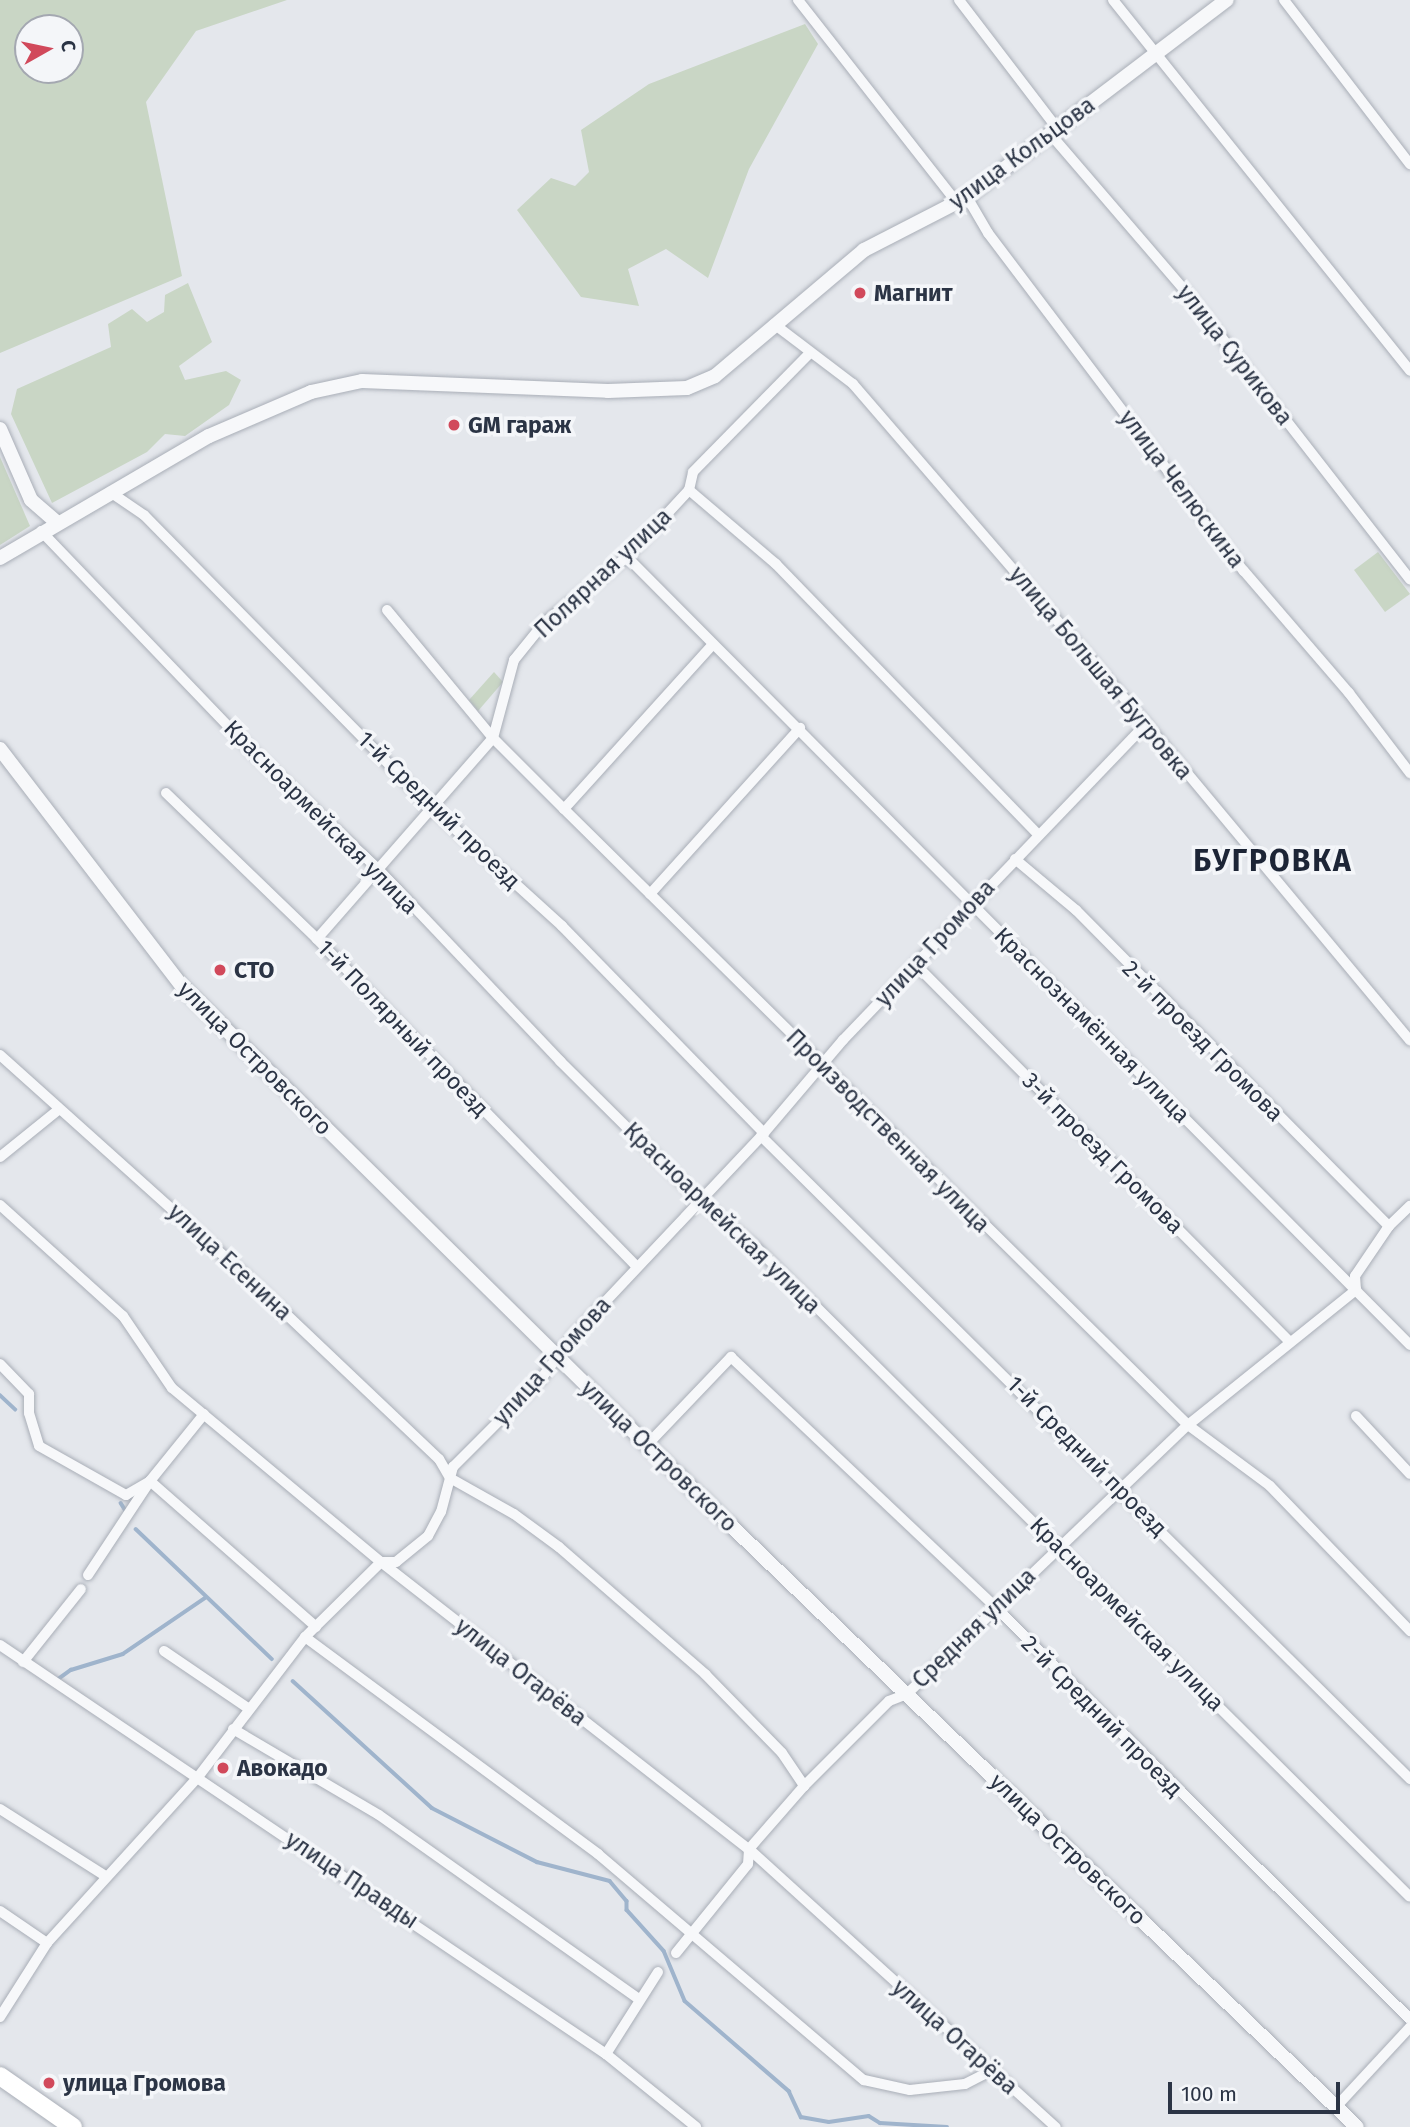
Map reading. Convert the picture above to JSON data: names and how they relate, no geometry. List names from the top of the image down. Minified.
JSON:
{"streets":{"street":["улица Кольцова","улица Сурикова","улица Челюскина","Полярная улица","улица Большая Бугровка","1-й Средний проезд","Красноармейская улица","улица Громова","Краснознамённая улица","1-й Полярный проезд","2-й проезд Громова","улица Островского","Производственная улица","3-й проезд Громова","улица Есенина","Средняя улица","улица Огарёва","2-й Средний проезд","улица Правды"]},"crossings":[["улица Кольцова","улица Сурикова"],["улица Кольцова","улица Челюскина"],["улица Кольцова","улица Большая Бугровка"],["улица Кольцова","1-й Средний проезд"],["Полярная улица","улица Большая Бугровка"],["Полярная улица","1-й Средний проезд"],["Полярная улица","Красноармейская улица"],["Полярная улица","Краснознамённая улица"],["Полярная улица","1-й Полярный проезд"],["Полярная улица","Производственная улица"],["улица Большая Бугровка","улица Громова"],["1-й Средний проезд","улица Громова"],["1-й Средний проезд","Средняя улица"],["Красноармейская улица","улица Громова"],["Красноармейская улица","Средняя улица"],["улица Громова","Краснознамённая улица"],["улица Громова","1-й Полярный проезд"],["улица Громова","2-й проезд Громова"],["улица Громова","улица Островского"],["улица Громова","Производственная улица"],["улица Громова","3-й проезд Громова"],["улица Громова","улица Есенина"],["улица Громова","улица Огарёва"],["улица Громова","улица Правды"],["Краснознамённая улица","Средняя улица"],["улица Островского","Средняя улица"],["улица Островского","2-й Средний проезд"],["Производственная улица","Средняя улица"],["3-й проезд Громова","Средняя улица"],["Средняя улица","улица Огарёва"],["Средняя улица","2-й Средний проезд"]],"districts":["БУГРОВКА"],"places":["Магнит","GM гараж","СТО","Авокадо","улица Громова"],"scale_bar":"100 m","north":"right"}
